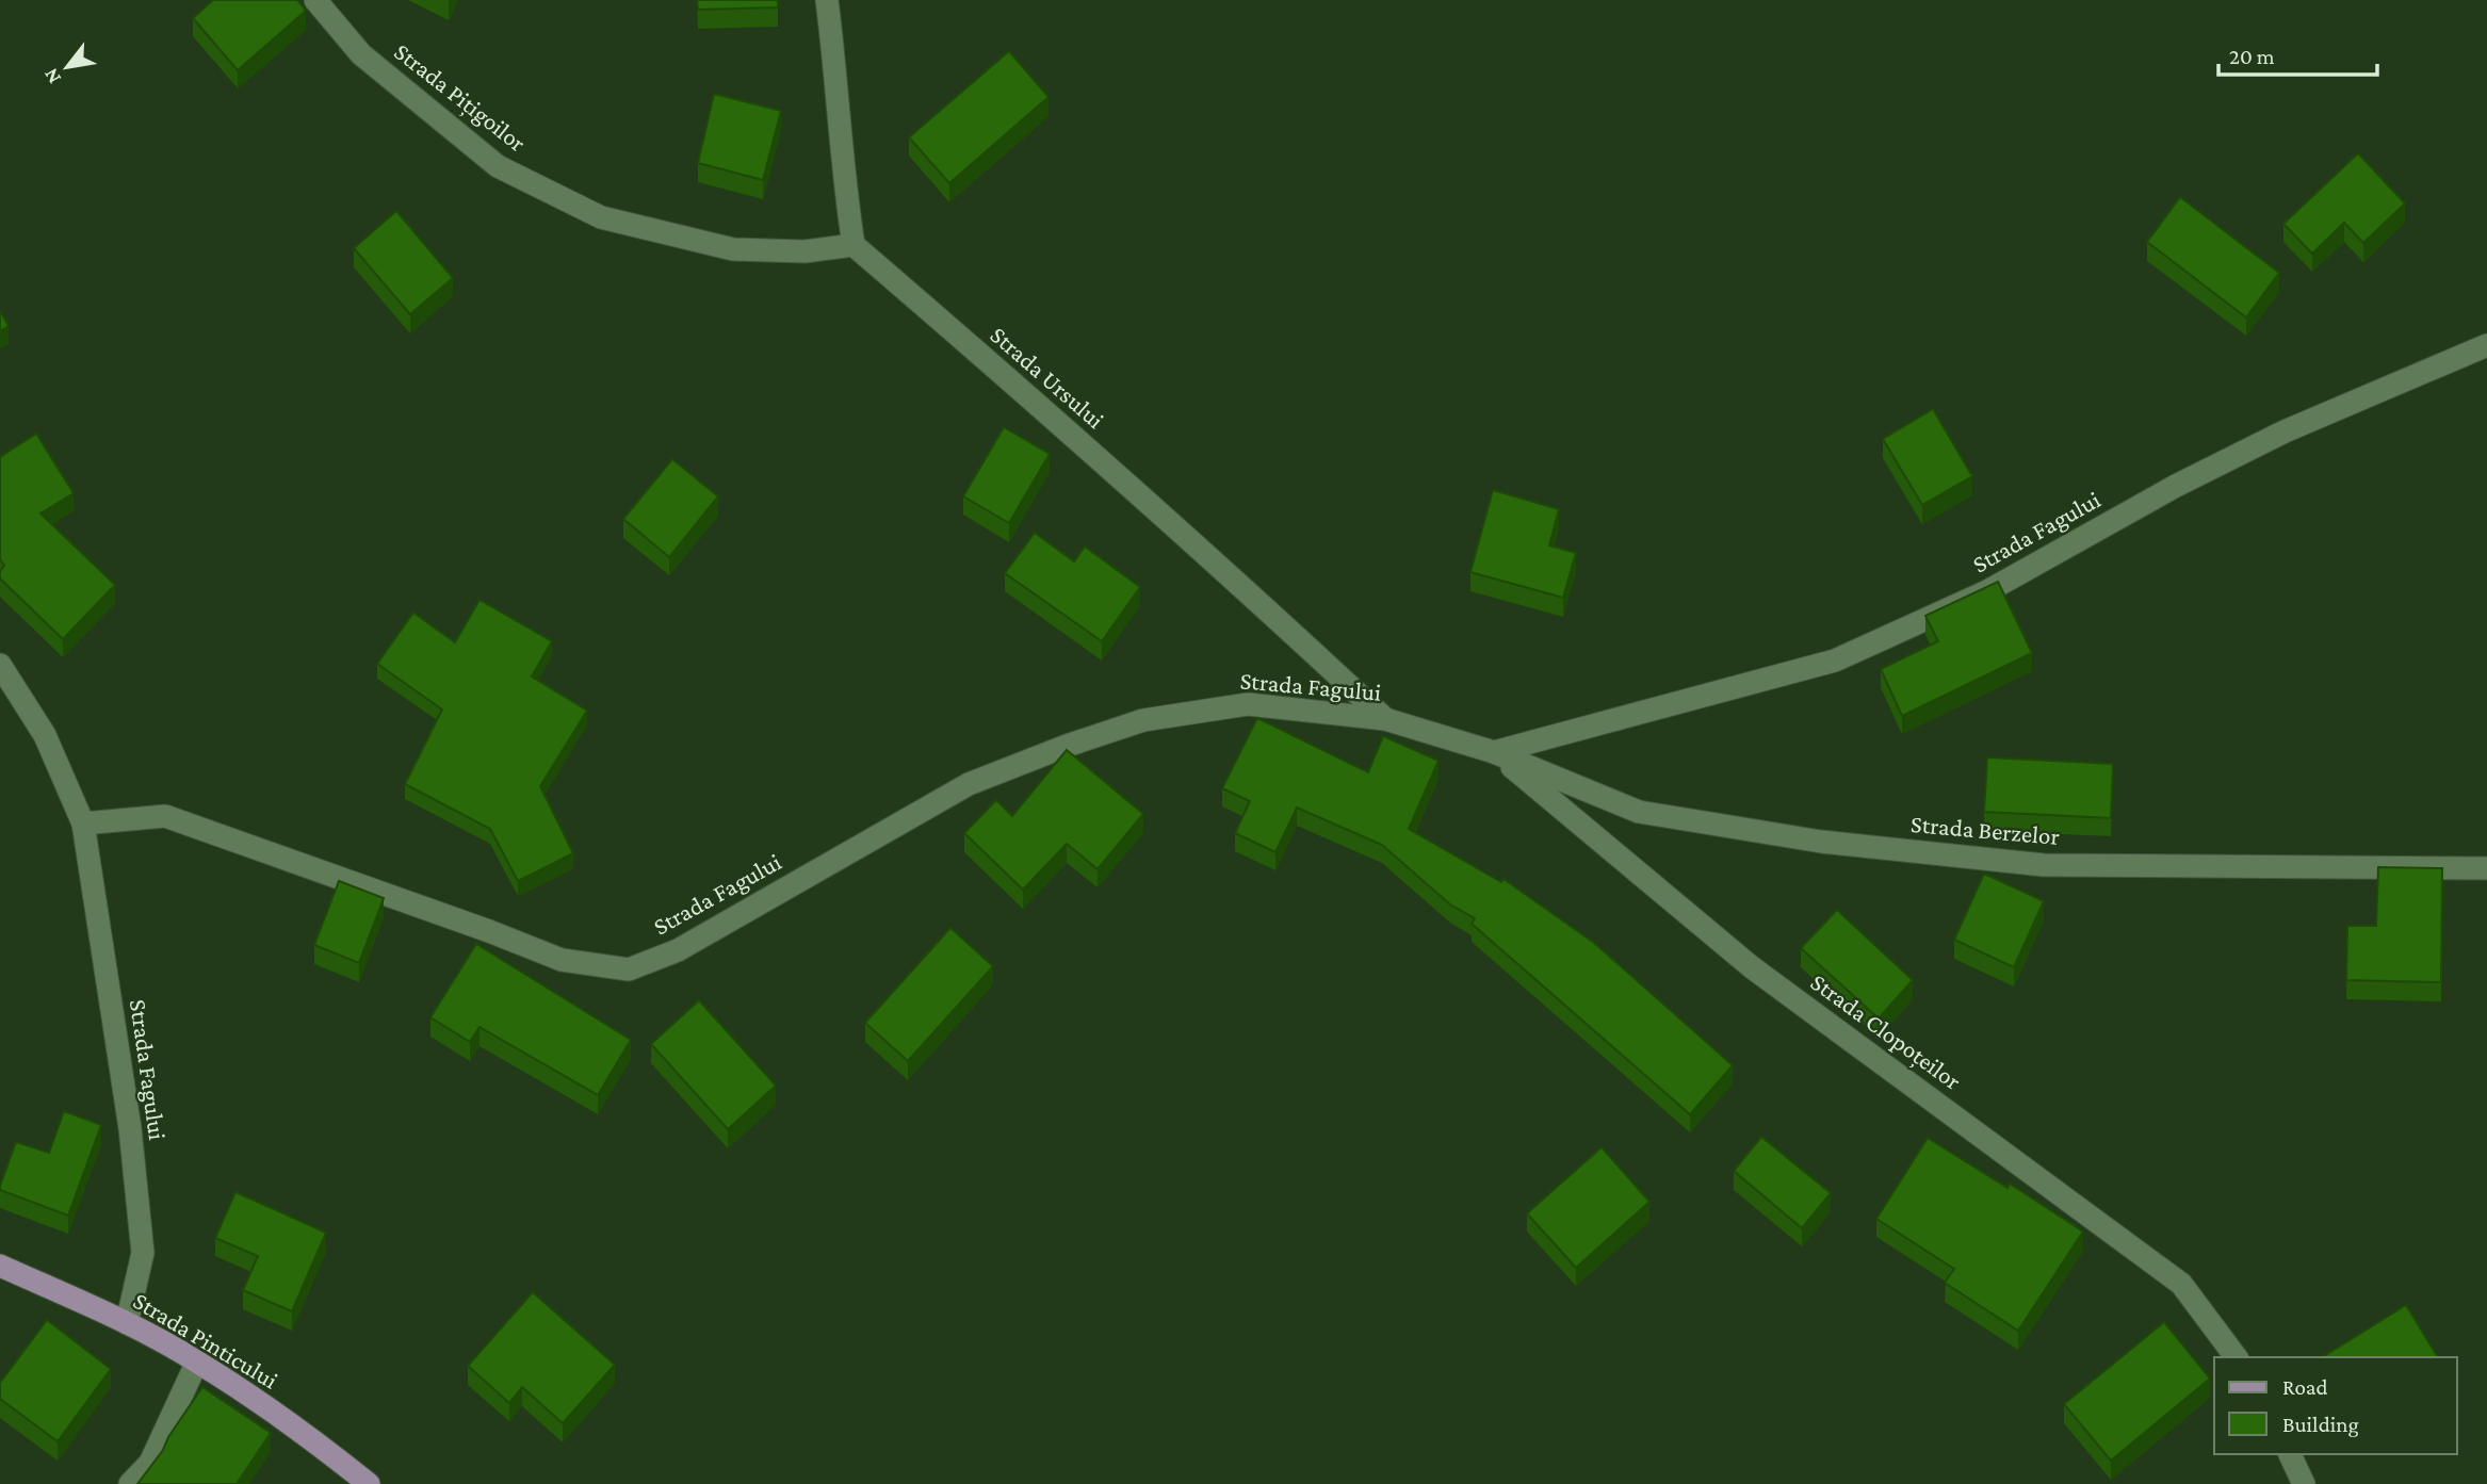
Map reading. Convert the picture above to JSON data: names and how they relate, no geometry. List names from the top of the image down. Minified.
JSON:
{"streets":{"main road":["Strada Pinticului"],"street":["Strada Pițigoilor","Strada Ursului","Strada Fagului","Strada Berzelor","Strada Clopoțeilor"]},"crossings":[["Strada Pițigoilor","Strada Ursului"],["Strada Ursului","Strada Fagului"],["Strada Fagului","Strada Berzelor"],["Strada Fagului","Strada Clopoțeilor"],["Strada Fagului","Strada Pinticului"],["Strada Berzelor","Strada Clopoțeilor"]],"legend":["Road","Building"],"scale_bar":"20 m","north":"bottom left"}
